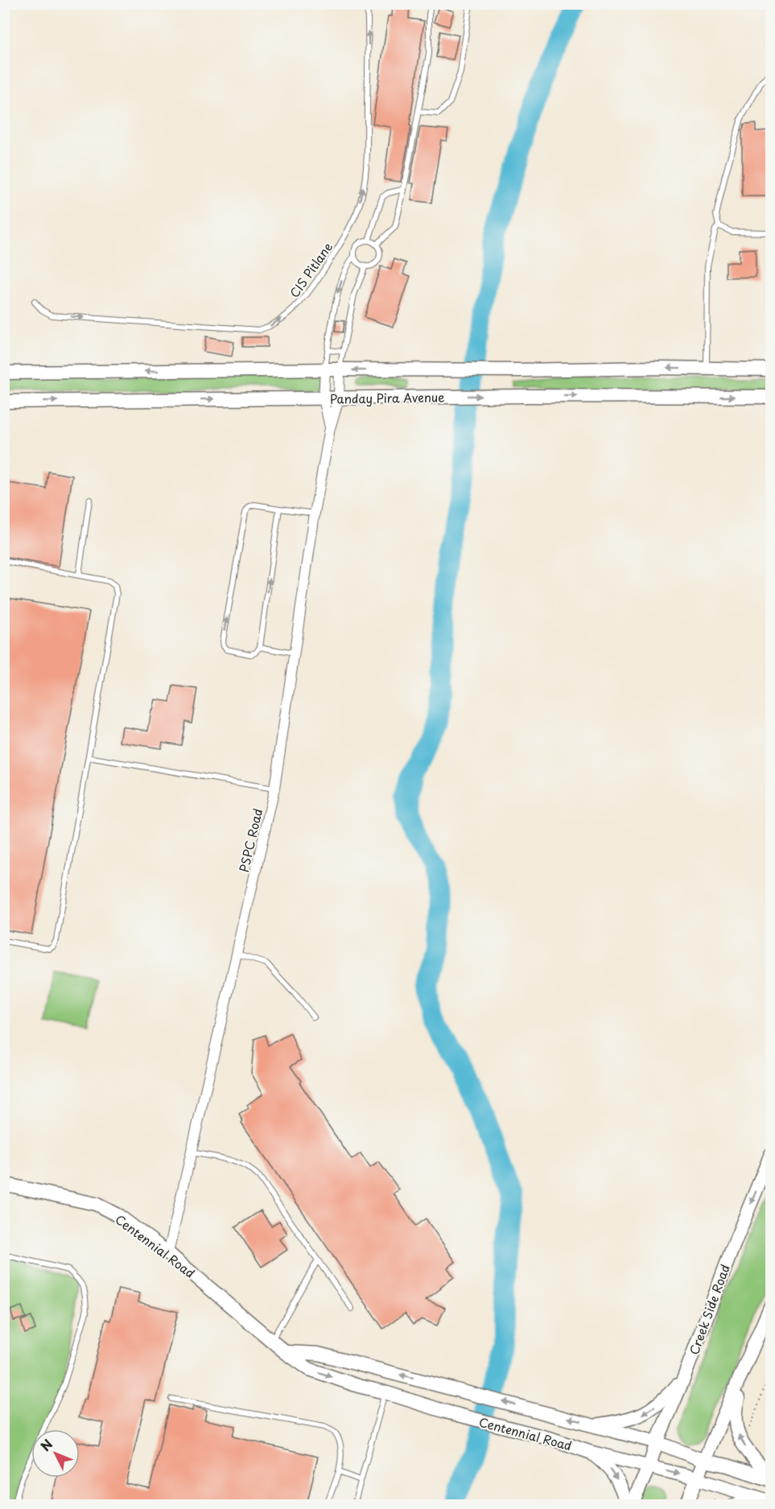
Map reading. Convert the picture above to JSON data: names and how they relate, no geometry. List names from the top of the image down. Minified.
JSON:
{"streets":{"main road":["Panday Pira Avenue","Centennial Road","Creek Side Road"],"street":["PSPC Road"],"lane":["CIS Pitlane"]},"crossings":[["Panday Pira Avenue","PSPC Road"],["PSPC Road","Centennial Road"],["Centennial Road","Creek Side Road"]],"north":"top left"}
